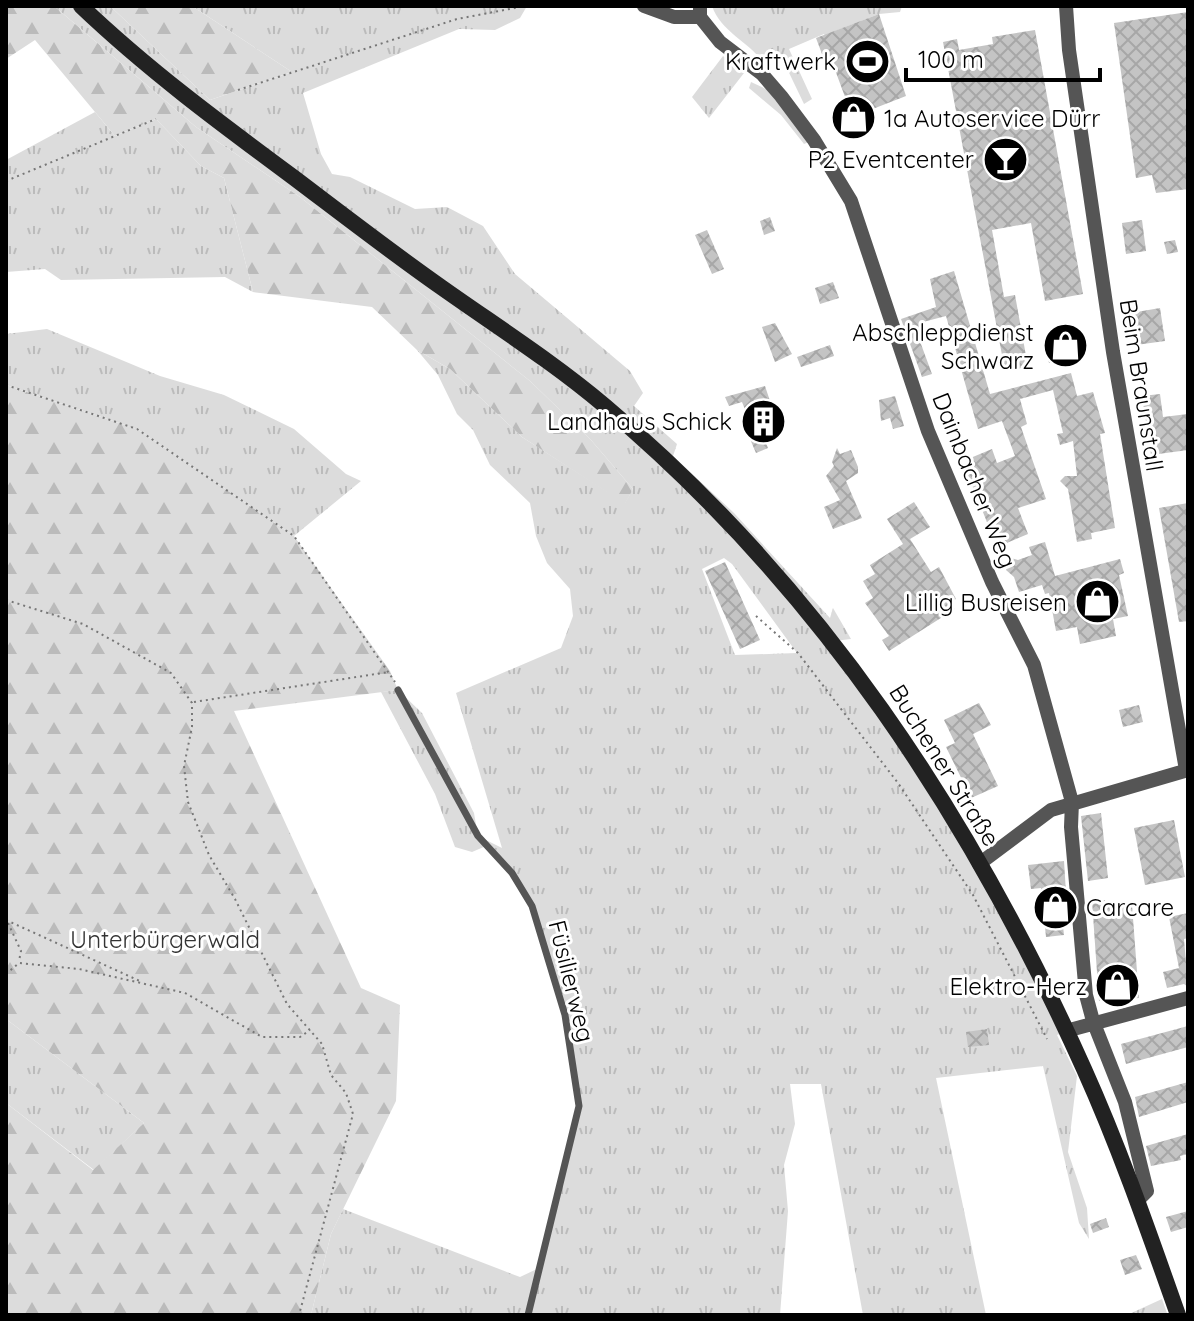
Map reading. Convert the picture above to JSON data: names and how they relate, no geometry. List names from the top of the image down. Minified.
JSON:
{"streets":{"main road":["Buchener Straße"],"street":["Beim Braunstall","Dainbacher Weg"],"lane":["Füsilierweg"]},"crossings":[["Dainbacher Weg","Buchener Straße"]],"parks":["Unterbürgerwald"],"places":{"sports":["Kraftwerk"],"shop":["1a Autoservice Dürr","Abschleppdienst Schwarz","Lillig Busreisen","Carcare","Elektro-Herz"],"bar":["P2 Eventcenter"],"building":["Landhaus Schick"]},"scale_bar":"100 m"}
